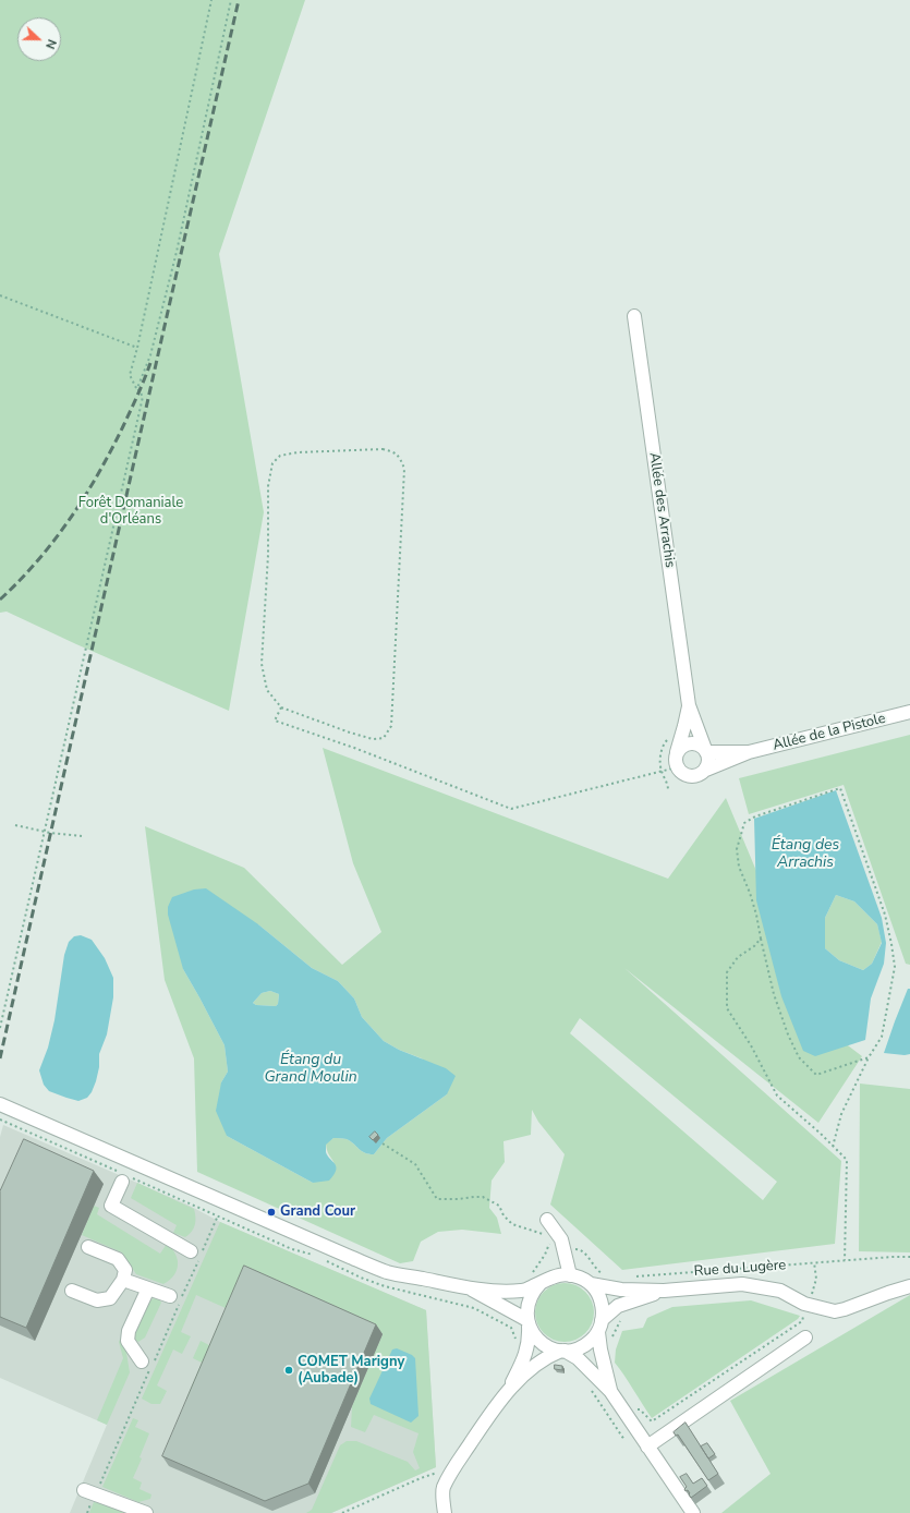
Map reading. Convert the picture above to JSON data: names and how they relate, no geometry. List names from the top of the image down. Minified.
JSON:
{"streets":{"street":["Allée des Arrachis","Allée de la Pistole","Rue du Lugère"]},"water":["Étang des Arrachis","Étang du Grand Moulin"],"parks":["Forêt Domaniale d'Orléans"],"places":["Grand Cour","COMET Marigny (Aubade)"],"north":"right"}
